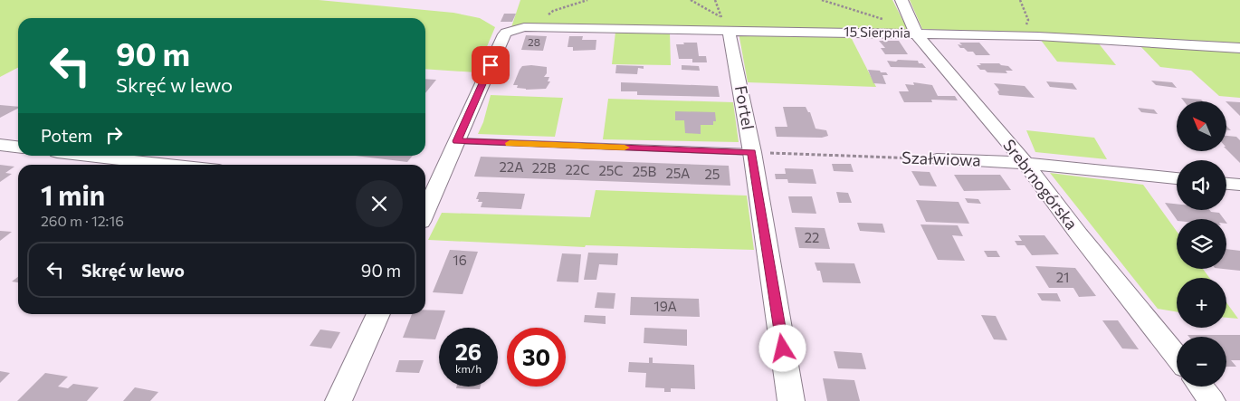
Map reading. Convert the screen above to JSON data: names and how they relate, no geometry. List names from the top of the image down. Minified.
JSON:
{"streets":{"street":["15 Sierpnia","Fortel","Szałwiowa","Srebrnogórska"]},"crossings":[["15 Sierpnia","Fortel"],["15 Sierpnia","Srebrnogórska"],["Fortel","Szałwiowa"],["Szałwiowa","Srebrnogórska"]],"house_numbers":["28","22A","22B","22C","25C","25B","25A","25","22","16","21","19A"],"north":"top left","page":{"turn":["90 m","Skręć w lewo"],"map_buttons":["+","−"],"then":"Potem","heading":["1 min","260 m · 12:16"],"list":[{"name":"Skręć w lewo","value":"90 m"}],"speed":"26 km/h","limit":"30"}}
